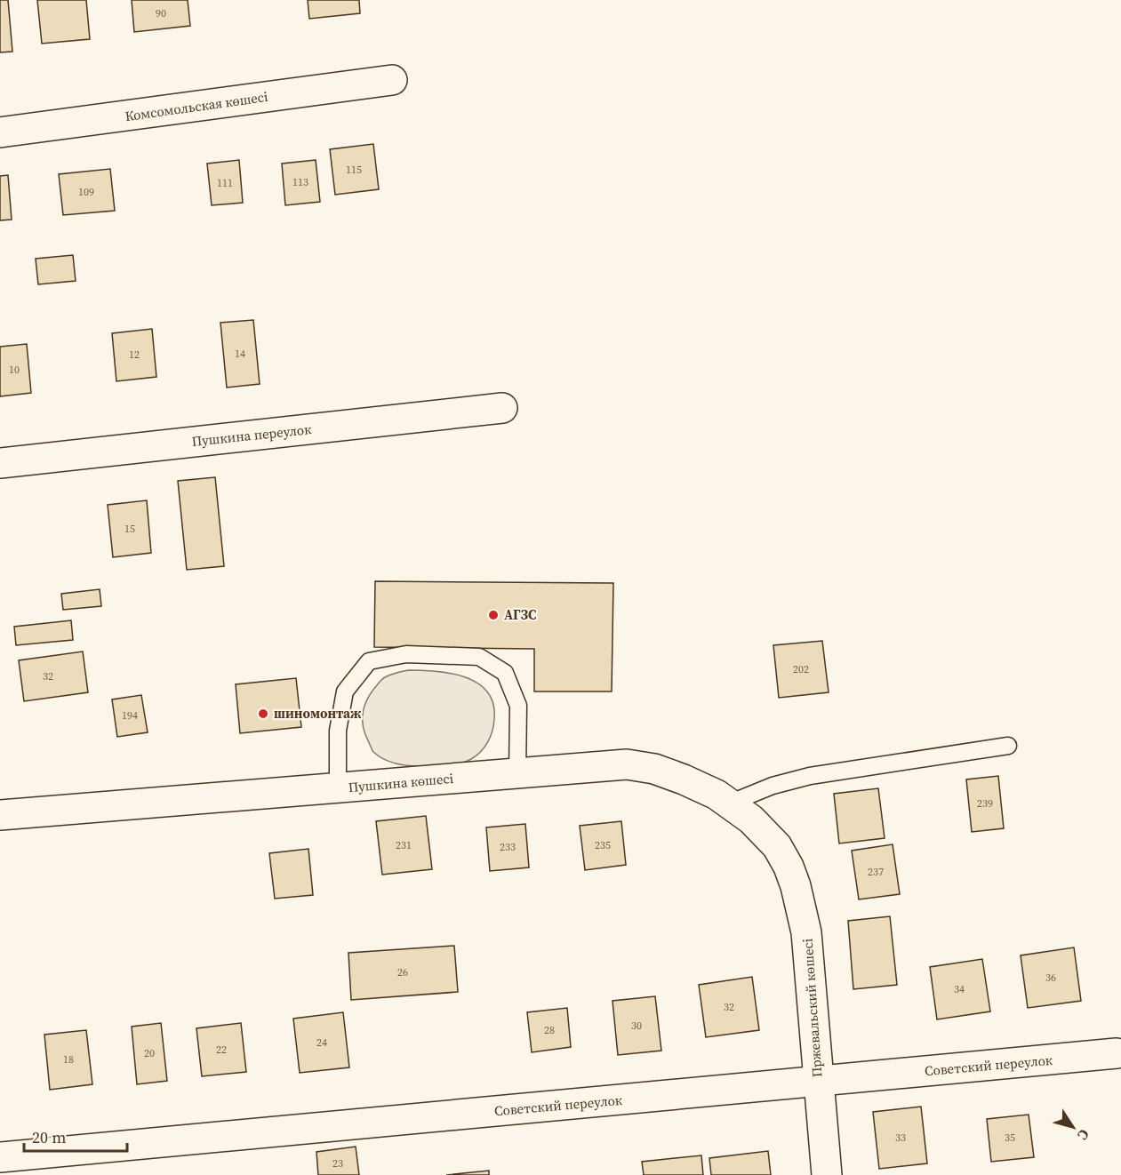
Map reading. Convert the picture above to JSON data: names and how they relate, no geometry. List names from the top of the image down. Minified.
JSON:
{"streets":{"street":["Комсомольская көшесі","Пушкина переулок","Пушкина көшесі","Пржевальский көшесі","Советский переулок"]},"crossings":[["Пушкина көшесі","Пржевальский көшесі"],["Пржевальский көшесі","Советский переулок"]],"places":["АГЗС","шиномонтаж"],"house_numbers":["90","115","113","111","109","14","12","10","15","202","32","194","239","231","235","233","237","26","36","34","32","30","28","24","22","20","18","33","35","23"],"scale_bar":"20 m","north":"bottom right"}
